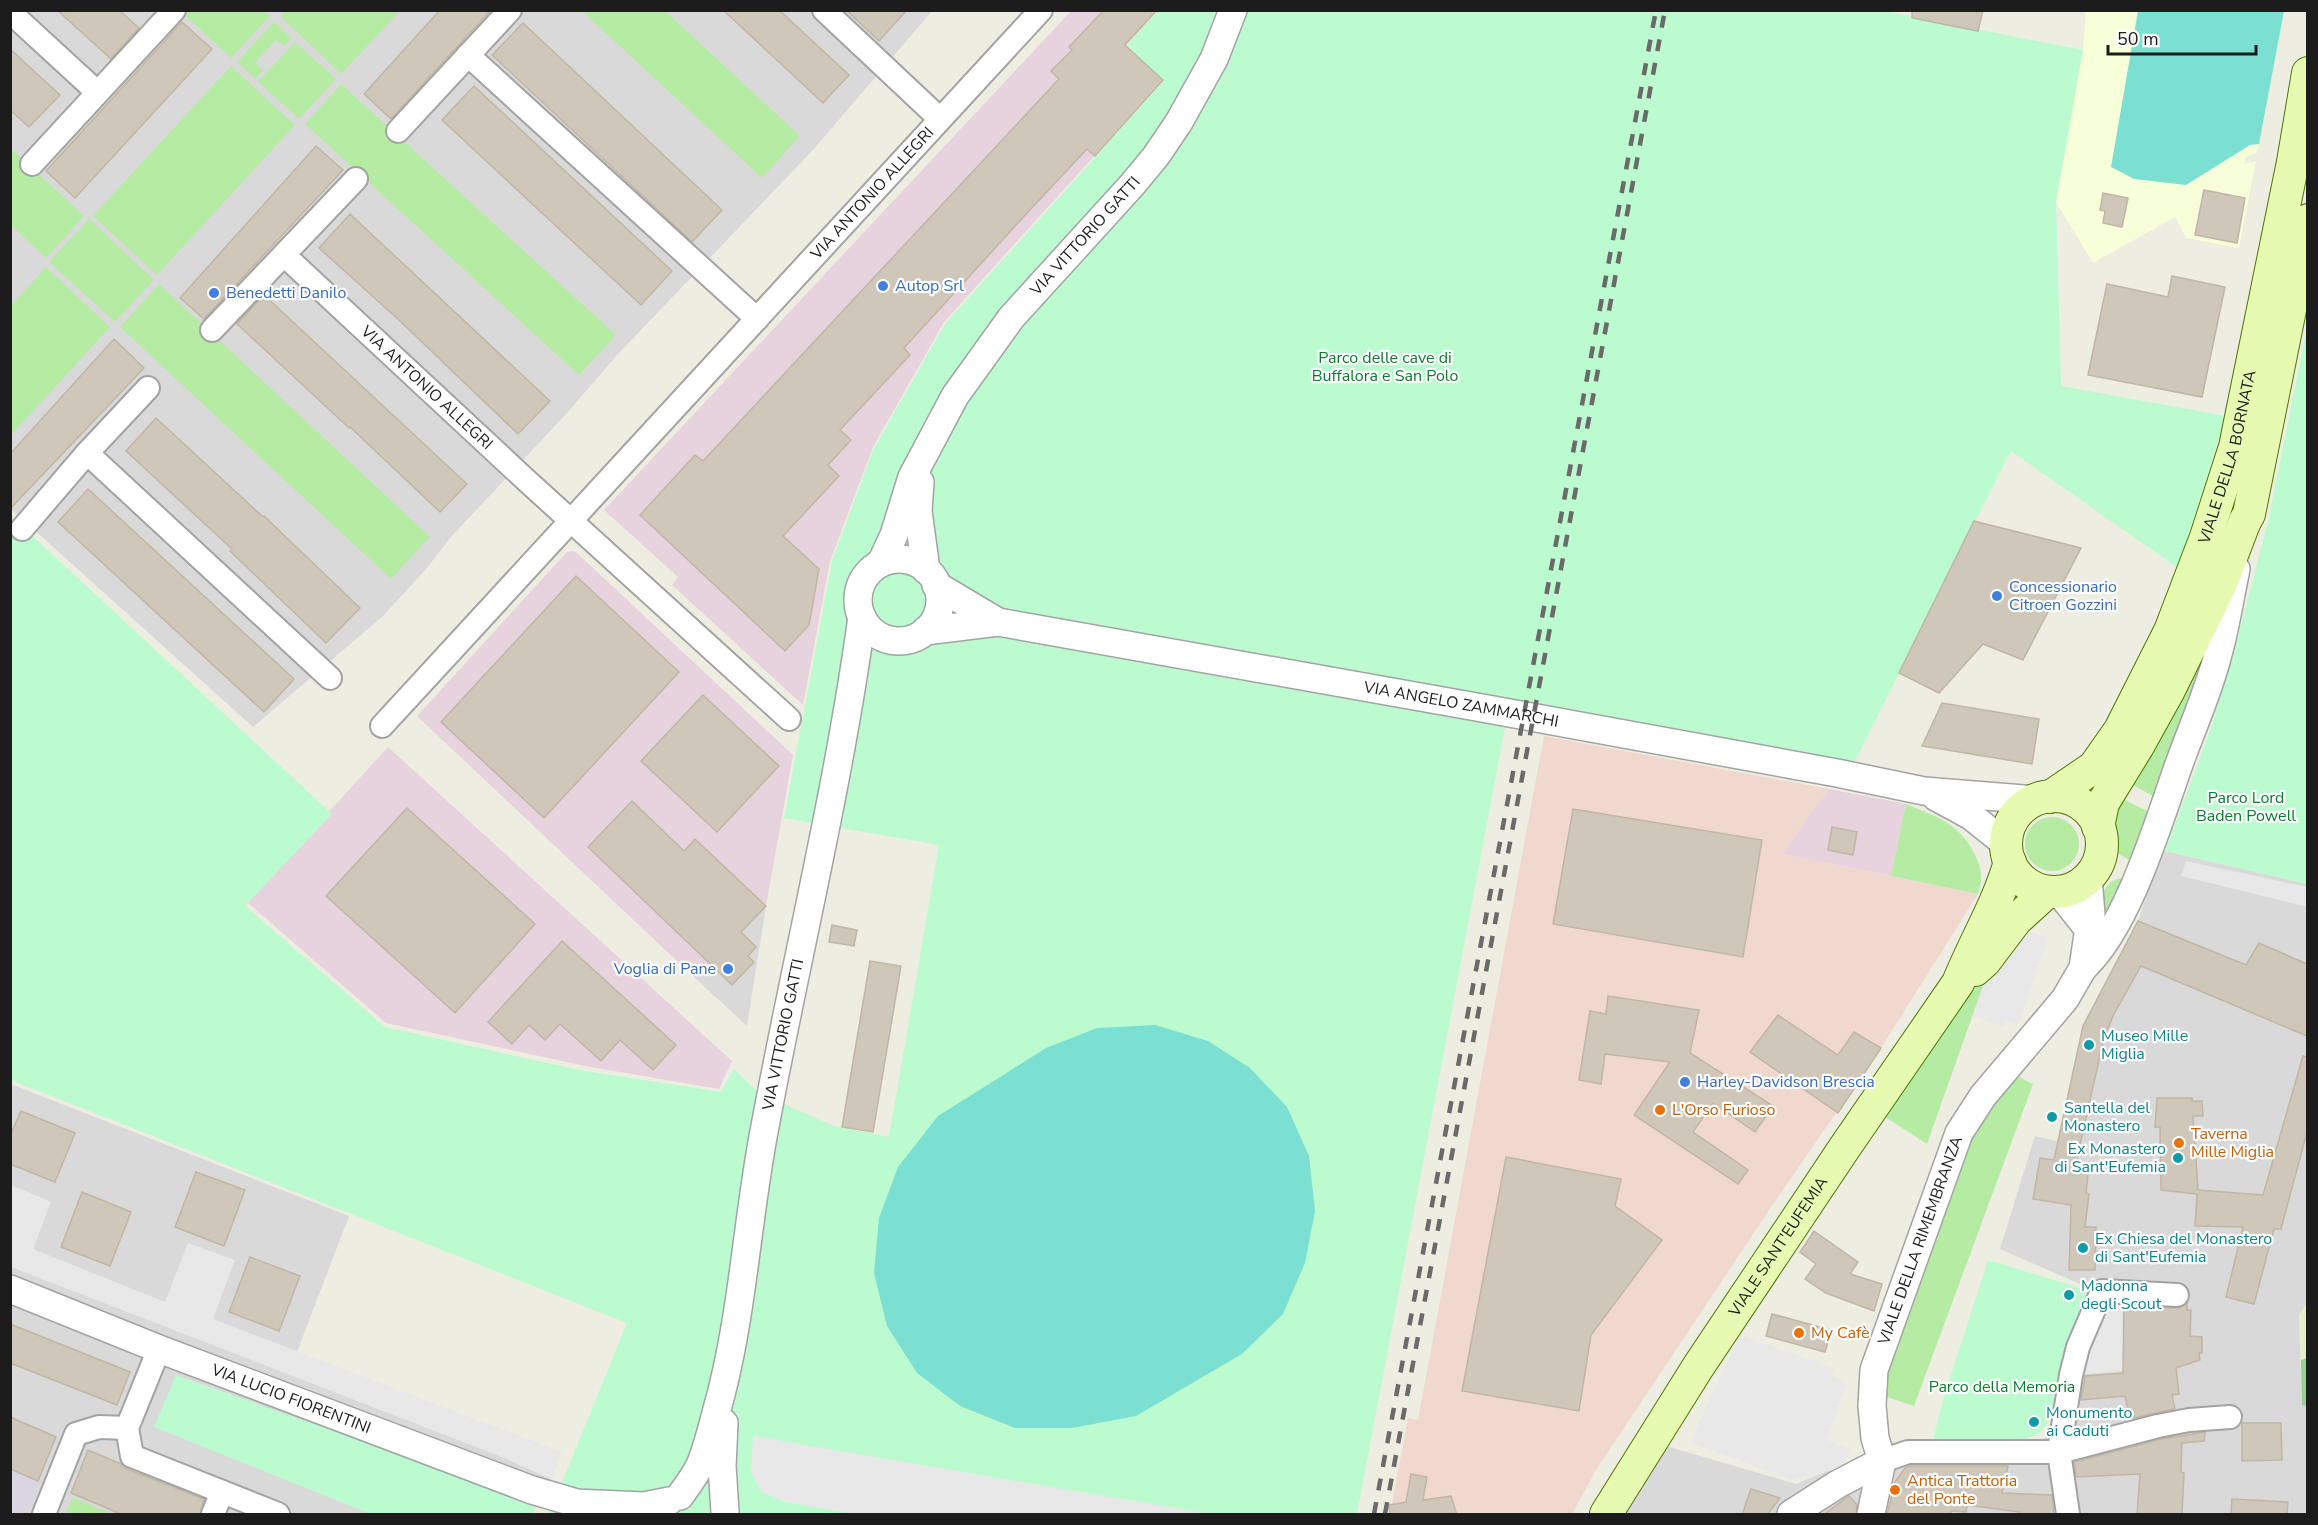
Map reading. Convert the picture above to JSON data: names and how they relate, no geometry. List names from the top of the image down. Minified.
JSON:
{"streets":{"main road":["VIALE DELLA BORNATA","VIALE SANT'EUFEMIA"],"street":["VIA ANTONIO ALLEGRI","VIA VITTORIO GATTI","VIA ANGELO ZAMMARCHI","VIALE DELLA RIMEMBRANZA","VIA LUCIO FIORENTINI"]},"crossings":[["VIA VITTORIO GATTI","VIA ANGELO ZAMMARCHI"],["VIA VITTORIO GATTI","VIA LUCIO FIORENTINI"],["VIALE DELLA BORNATA","VIA ANGELO ZAMMARCHI"],["VIALE DELLA BORNATA","VIALE DELLA RIMEMBRANZA"],["VIALE DELLA BORNATA","VIALE SANT'EUFEMIA"],["VIA ANGELO ZAMMARCHI","VIALE SANT'EUFEMIA"]],"parks":["Parco delle cave di Buffalora e San Polo","Parco Lord Baden Powell","Parco della Memoria"],"places":["Autop Srl","Benedetti Danilo","Concessionario Citroen Gozzini","Voglia di Pane","Museo Mille Miglia","Harley-Davidson Brescia","L'Orso Furioso","Santella del Monastero","Taverna Mille Miglia","Ex Monastero di Sant'Eufemia","Ex Chiesa del Monastero di Sant'Eufemia","Madonna degli Scout","My Cafè","Monumento ai Caduti","Antica Trattoria del Ponte"],"scale_bar":"50 m"}
